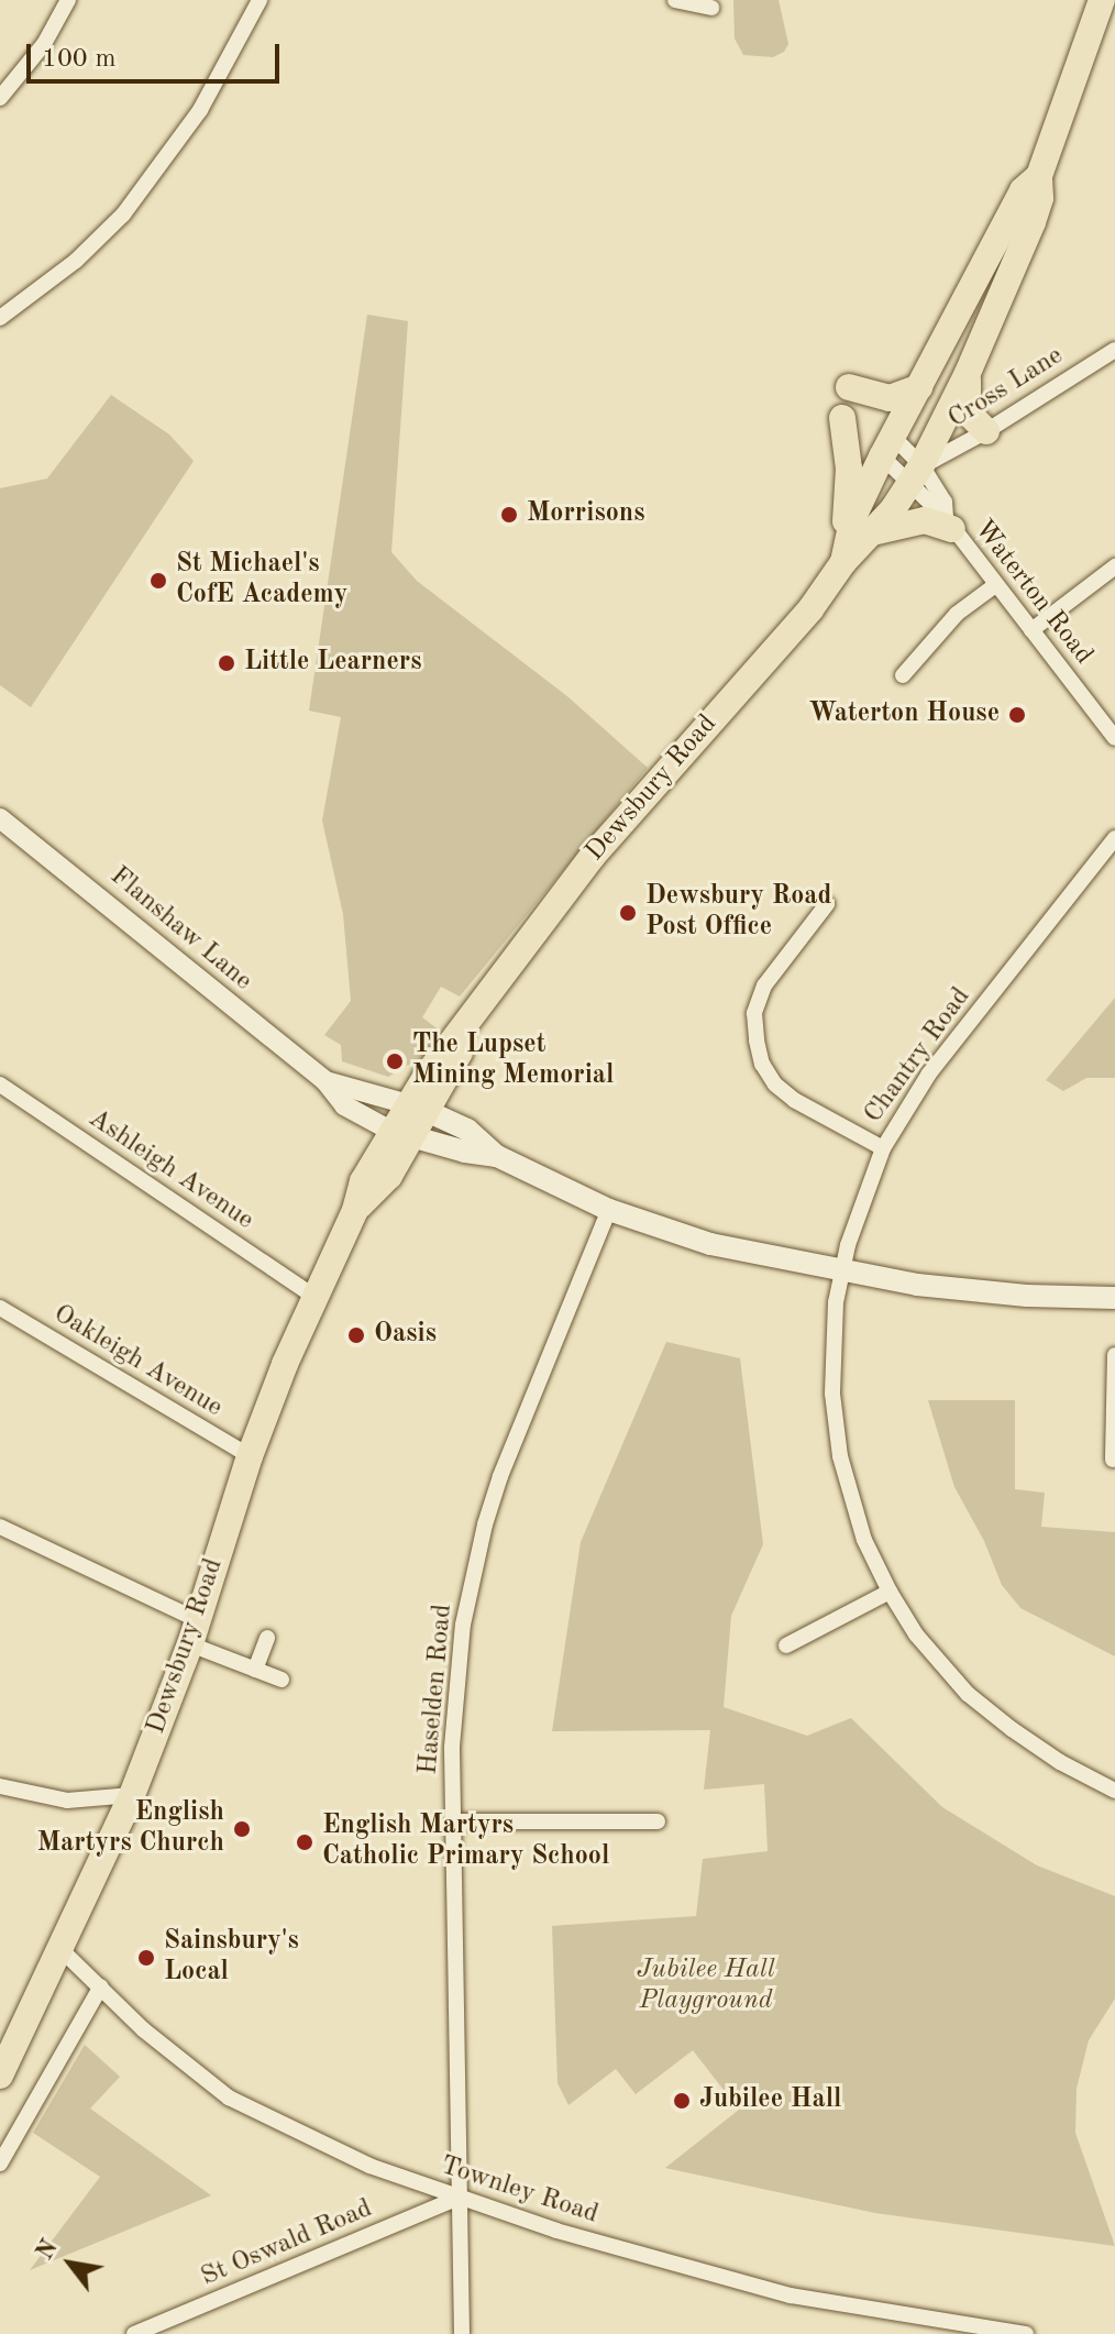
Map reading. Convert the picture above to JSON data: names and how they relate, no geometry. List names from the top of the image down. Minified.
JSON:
{"streets":{"highway":["Dewsbury Road"],"street":["Cross Lane","Waterton Road","Flanshaw Lane","Chantry Road","Ashleigh Avenue","Oakleigh Avenue","Haselden Road","Townley Road","St Oswald Road"]},"crossings":[["Cross Lane","Waterton Road"],["Cross Lane","Dewsbury Road"],["Waterton Road","Dewsbury Road"],["Dewsbury Road","Flanshaw Lane"],["Dewsbury Road","Ashleigh Avenue"],["Dewsbury Road","Oakleigh Avenue"],["Dewsbury Road","Townley Road"],["Haselden Road","Townley Road"],["Haselden Road","St Oswald Road"],["Townley Road","St Oswald Road"]],"parks":["Jubilee Hall Playground"],"places":["Morrisons","St Michael's CofE Academy","Little Learners","Waterton House","Dewsbury Road Post Office","The Lupset Mining Memorial","Oasis","English Martyrs Church","English Martyrs Catholic Primary School","Sainsbury's Local","Jubilee Hall"],"scale_bar":"100 m","north":"top left"}
